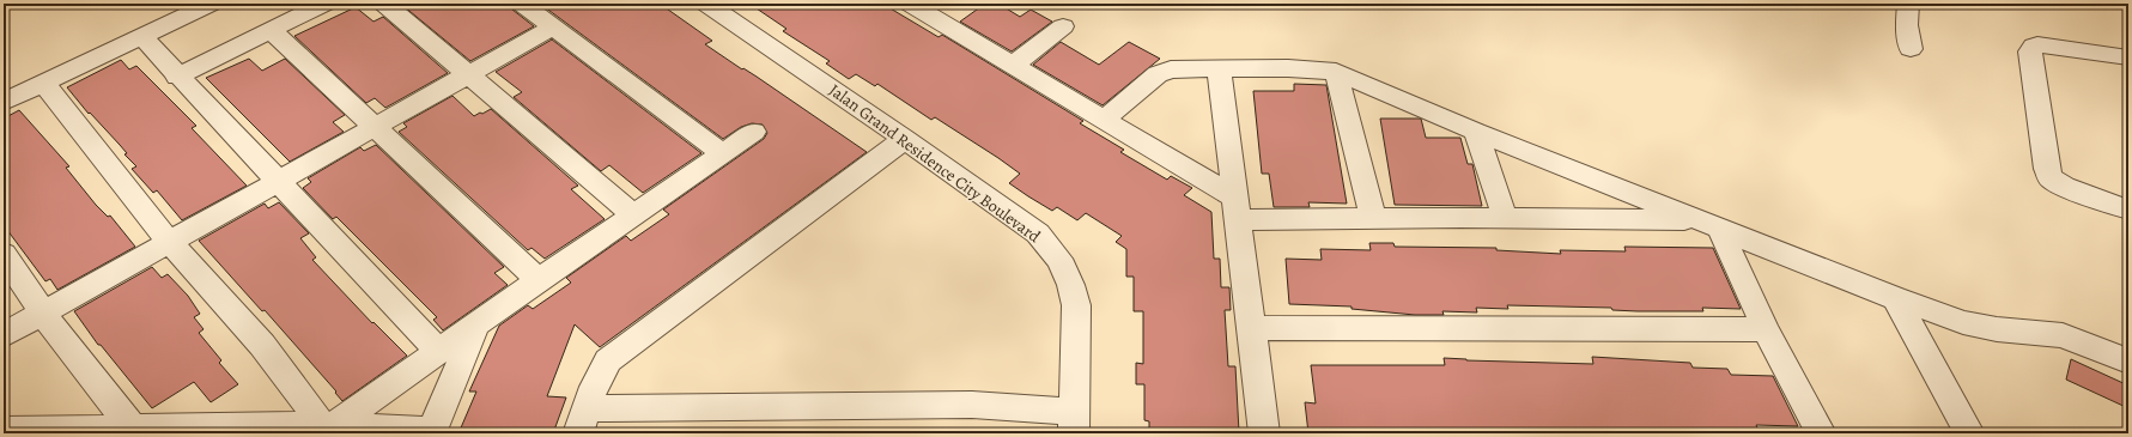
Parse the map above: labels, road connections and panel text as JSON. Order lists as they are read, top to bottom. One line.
{"streets":{"street":["Jalan Grand Residence City Boulevard"]}}
